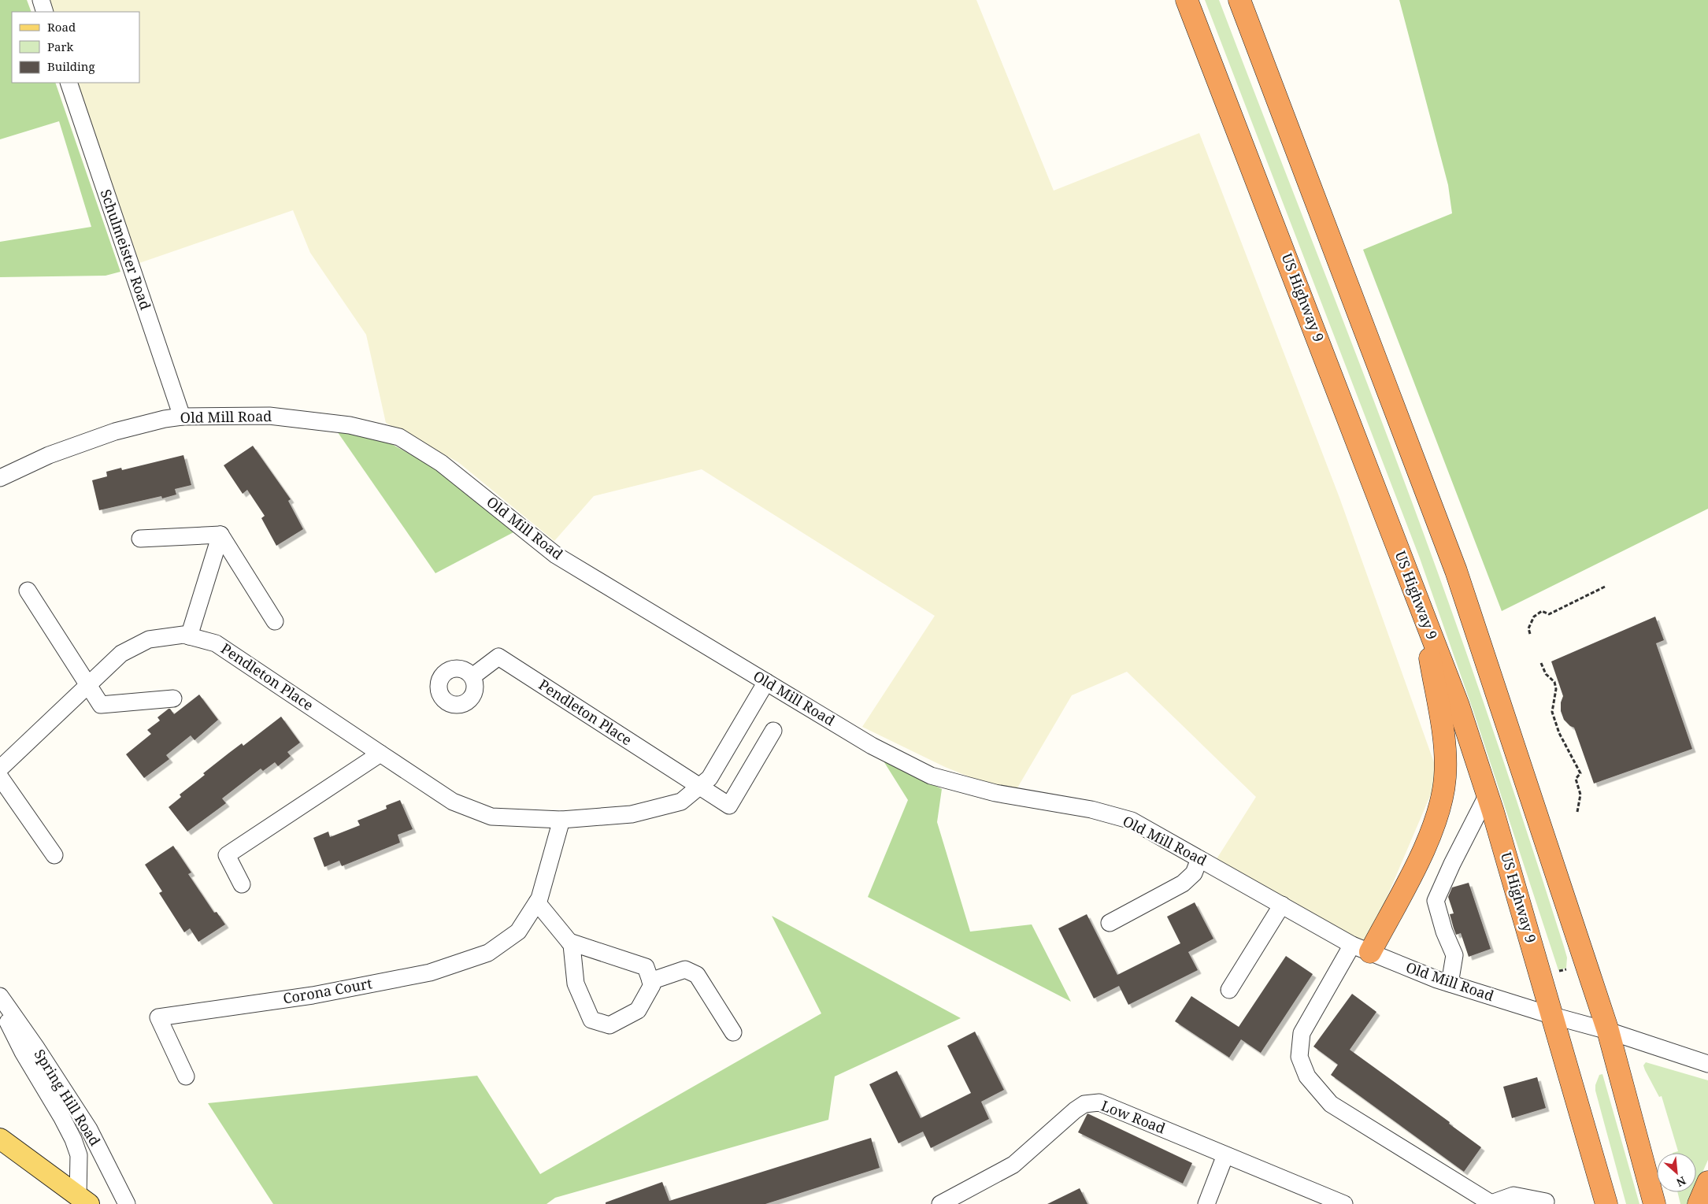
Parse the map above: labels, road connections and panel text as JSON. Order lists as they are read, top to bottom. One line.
{"streets":{"highway":["US Highway 9"],"street":["Schulmeister Road","Old Mill Road","Pendleton Place","Corona Court","Spring Hill Road","Low Road"]},"crossings":[["Schulmeister Road","Old Mill Road"],["US Highway 9","Old Mill Road"],["Old Mill Road","Pendleton Place"],["Pendleton Place","Corona Court"]],"legend":["Road","Park","Building"],"north":"bottom right"}
